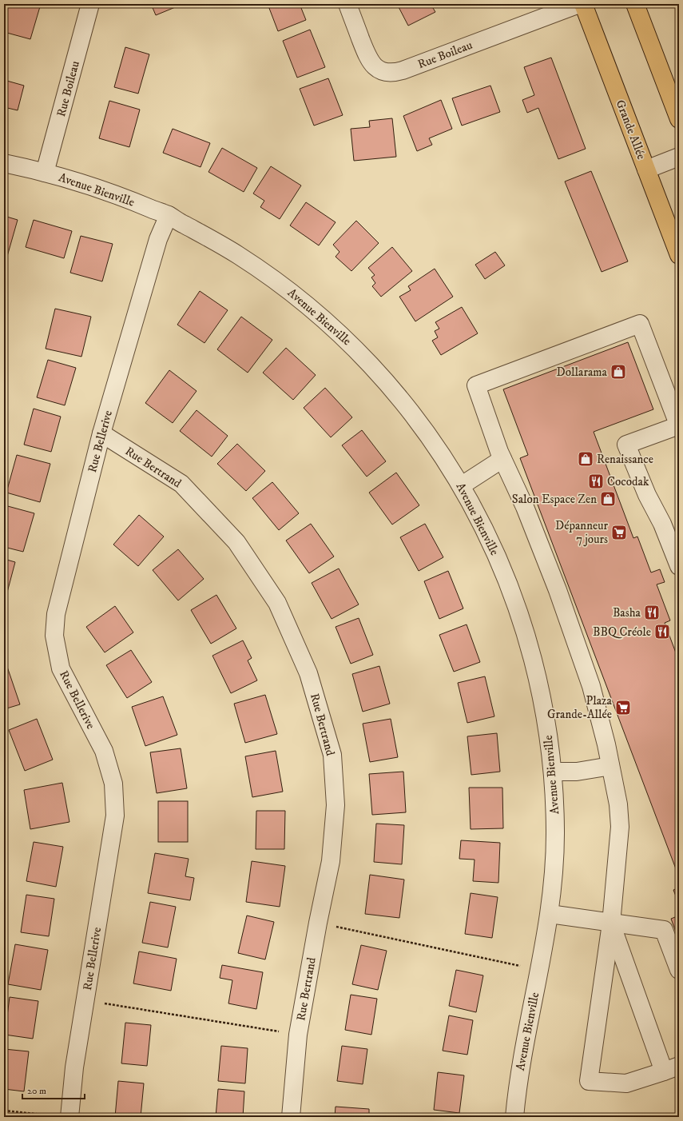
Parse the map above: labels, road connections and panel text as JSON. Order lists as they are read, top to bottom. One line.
{"streets":{"main road":["Grande Allée"],"street":["Rue Boileau","Avenue Bienville","Rue Bellerive","Rue Bertrand"]},"crossings":[["Rue Boileau","Avenue Bienville"],["Avenue Bienville","Rue Bellerive"],["Rue Bellerive","Rue Bertrand"]],"places":{"shop":["Dollarama","Renaissance","Salon Espace Zen"],"restaurant":["Cocodak","Basha","BBQ Créole"],"supermarket":["Dépanneur 7 jours","Plaza Grande-Allée"]},"scale_bar":"20 m"}
